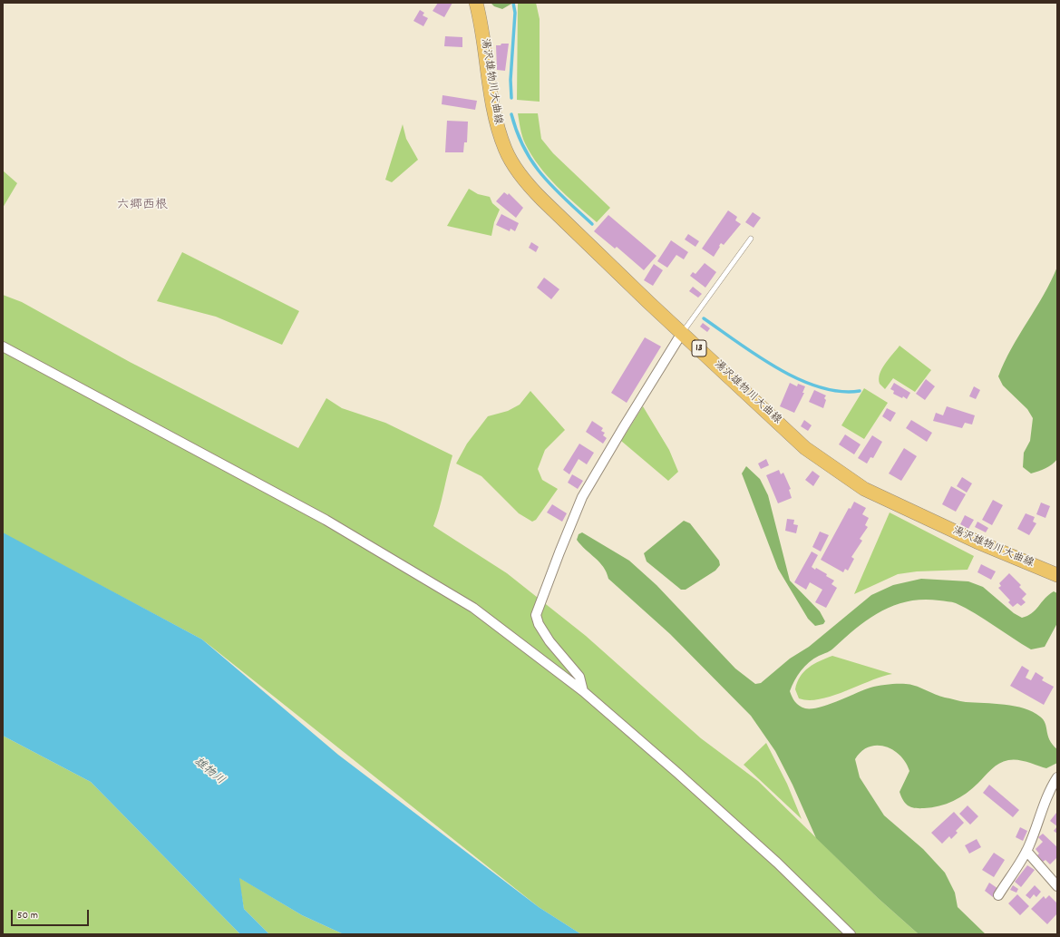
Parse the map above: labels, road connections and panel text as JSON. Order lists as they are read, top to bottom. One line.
{"streets":{"main road":["湯沢雄物川大曲線","13"]},"districts":["六郷西根"],"water":["雄物川"],"scale_bar":"50 m"}
